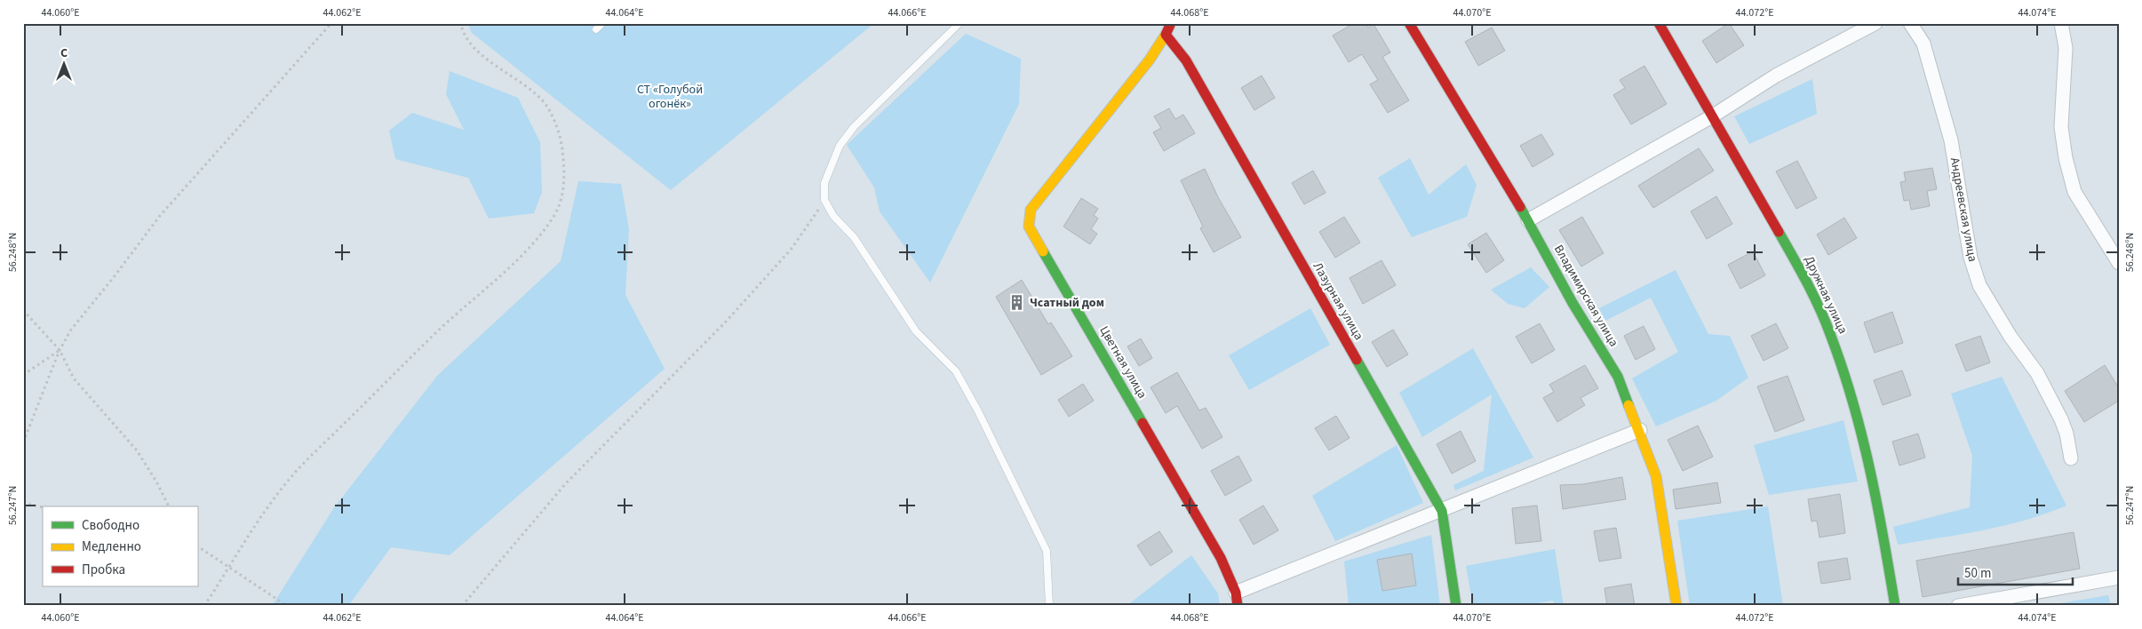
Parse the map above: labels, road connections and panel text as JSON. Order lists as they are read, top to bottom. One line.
{"streets":{"street":["Андреевская улица","Дружная улица","Владимирская улица","Лазурная улица","Цветная улица"]},"crossings":[["Лазурная улица","Цветная улица"]],"parks":["СТ «Голубой огонёк»"],"places":{"building":["Чсатный дом"]},"legend":["Свободно","Медленно","Пробка"],"scale_bar":"50 m","north":"top","coordinates":["44.060°E","44.062°E","44.064°E","44.066°E","44.068°E","44.070°E","44.072°E","44.074°E","56.248°N","56.247°N"]}
